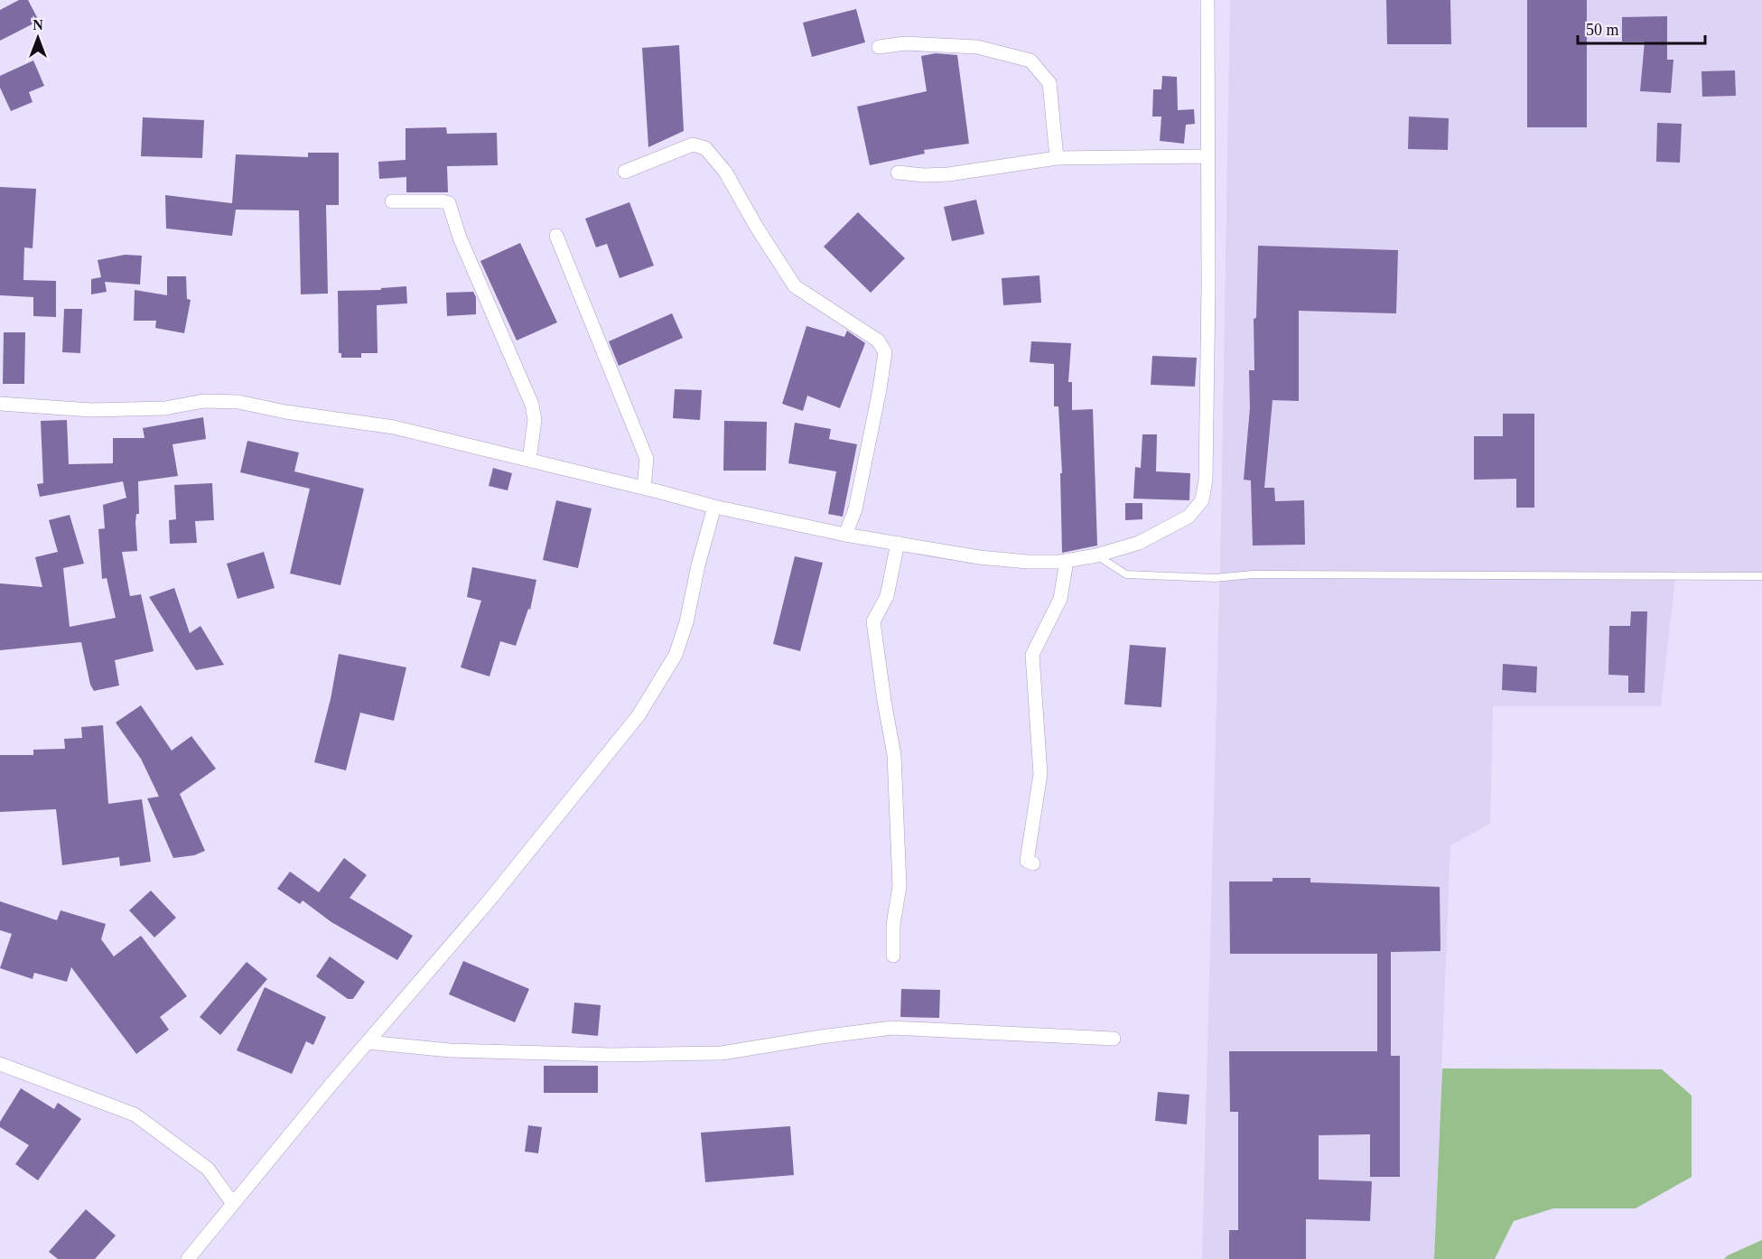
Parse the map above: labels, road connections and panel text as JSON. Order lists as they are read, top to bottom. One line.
{"scale_bar":"50 m","north":"top"}
